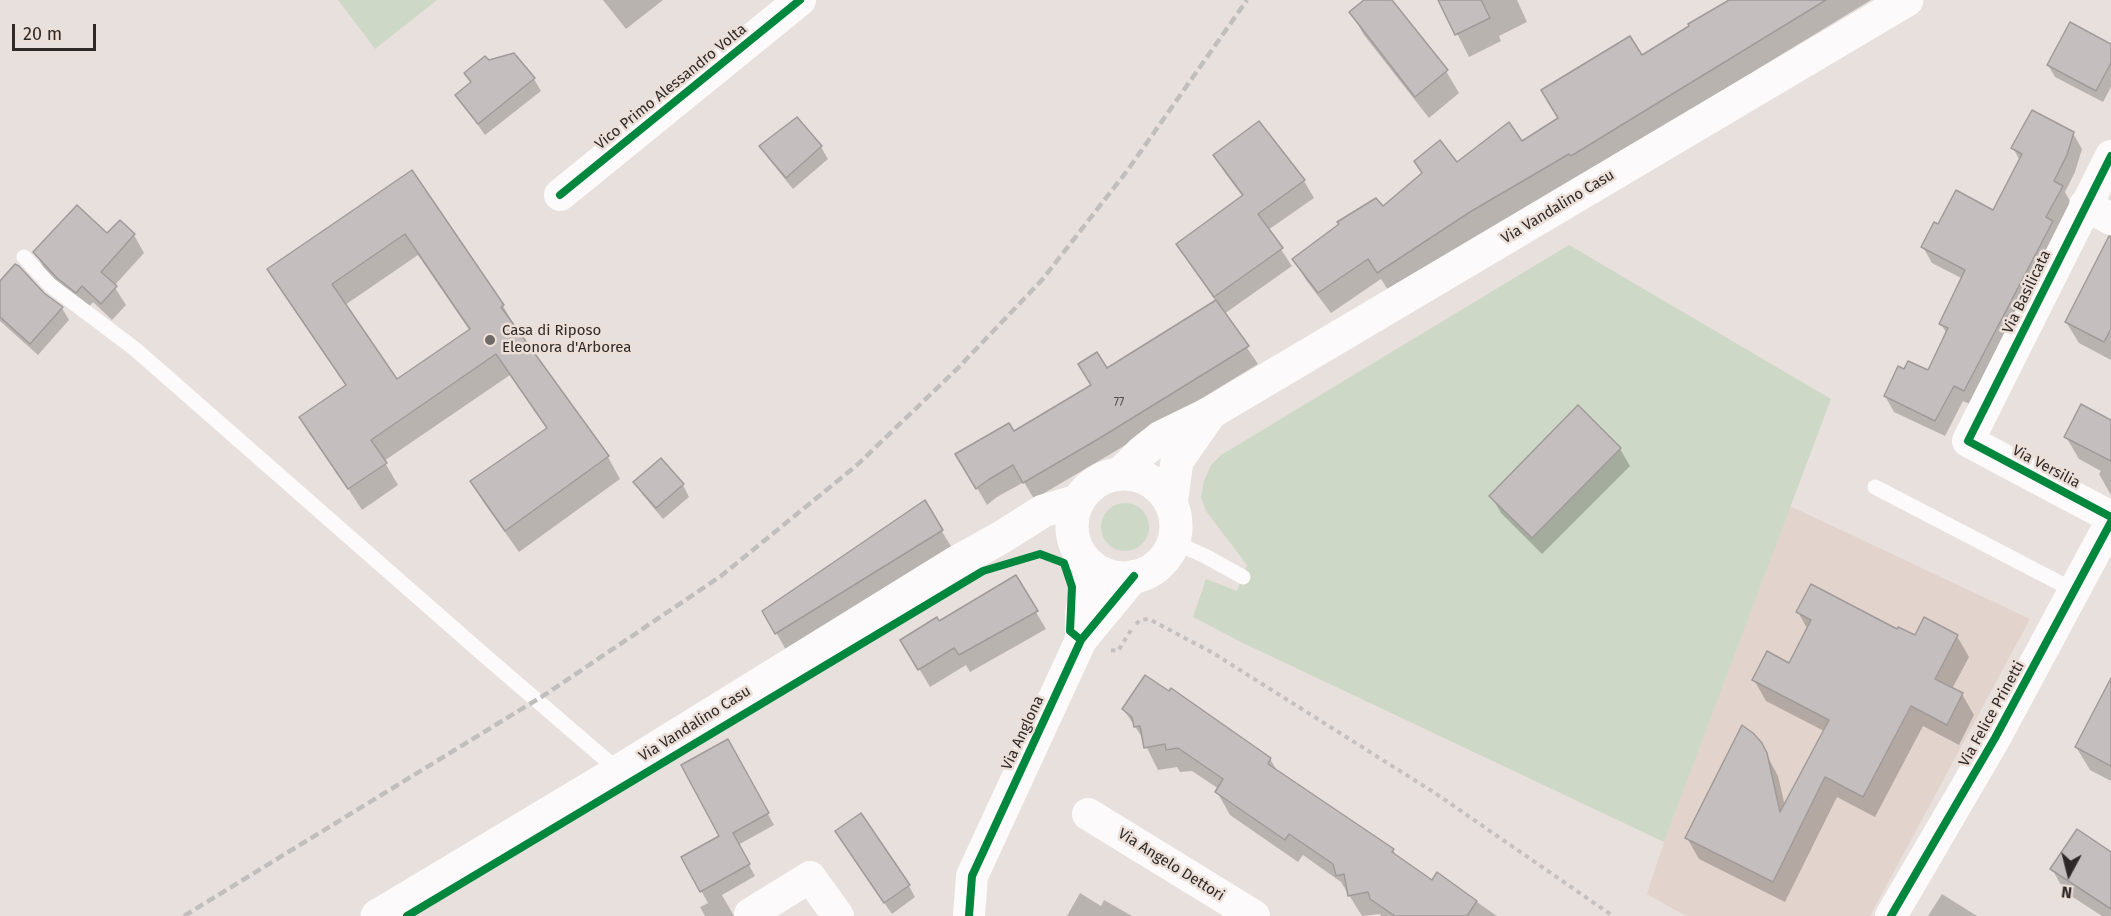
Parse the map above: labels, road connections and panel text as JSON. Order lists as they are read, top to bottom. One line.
{"streets":{"main road":["Via Vandalino Casu"],"street":["Vico Primo Alessandro Volta","Via Basilicata","Via Versilia","Via Felice Prinetti","Via Anglona","Via Angelo Dettori"]},"crossings":[["Via Vandalino Casu","Via Anglona"],["Via Basilicata","Via Versilia"]],"places":["Casa di Riposo Eleonora d'Arborea"],"house_numbers":["77"],"scale_bar":"20 m","north":"bottom"}
